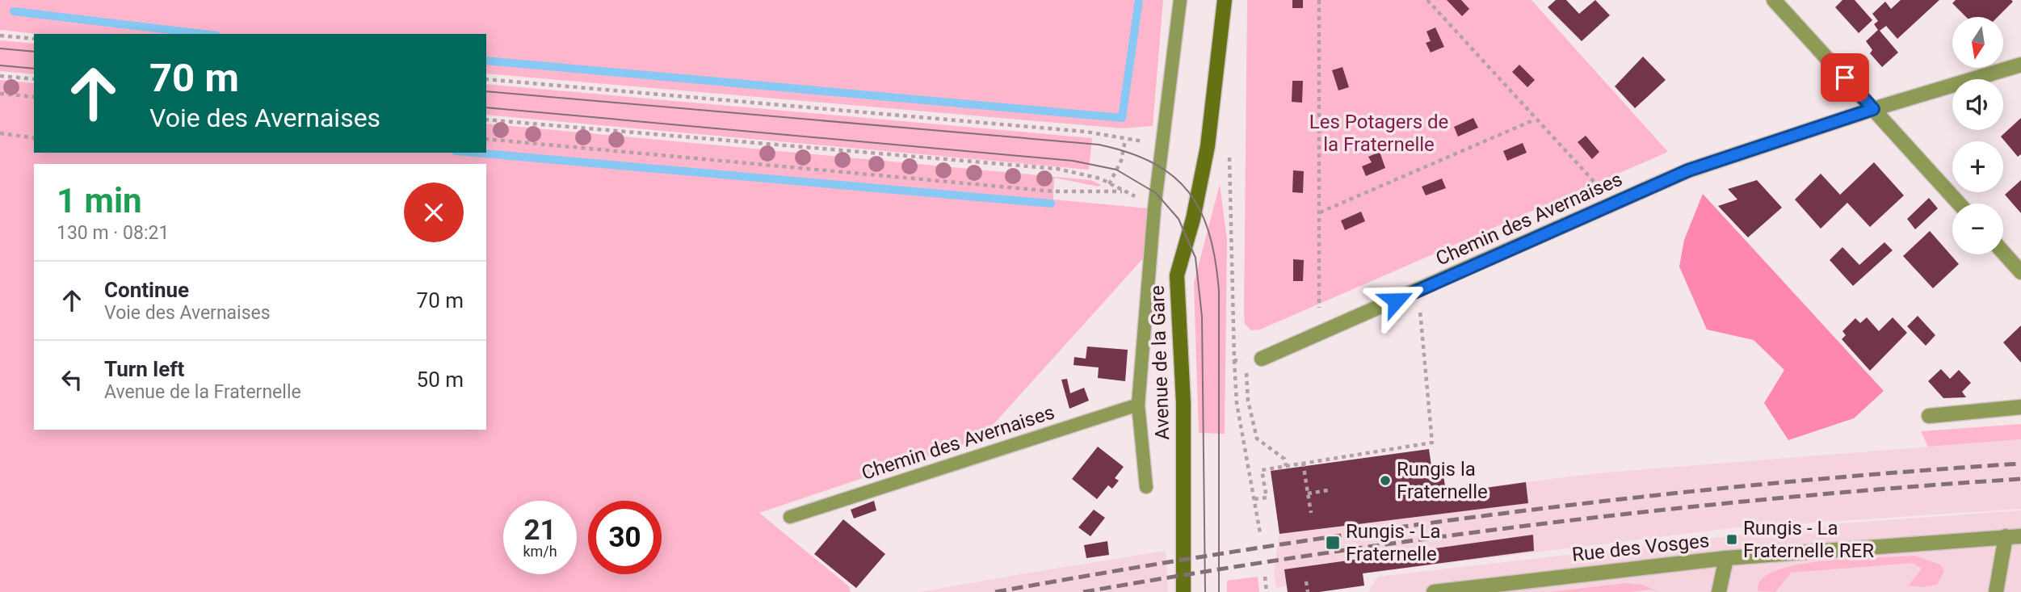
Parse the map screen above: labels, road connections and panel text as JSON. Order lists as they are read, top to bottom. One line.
{"streets":{"main road":["Avenue de la Gare"],"street":["Chemin des Avernaises","Rue des Vosges"]},"parks":["Les Potagers de la Fraternelle"],"places":{"other":["Rungis la Fraternelle"],"transit":["Rungis - La Fraternelle RER","Rungis - La Fraternelle"]},"north":"bottom","page":{"map_buttons":["+","−"],"turn":["70 m","Voie des Avernaises"],"heading":["1 min","130 m · 08:21"],"list":[{"name":"Continue","note":"Voie des Avernaises","value":"70 m"},{"name":"Turn left","note":"Avenue de la Fraternelle","value":"50 m"}],"speed":"21 km/h","limit":"30"}}
